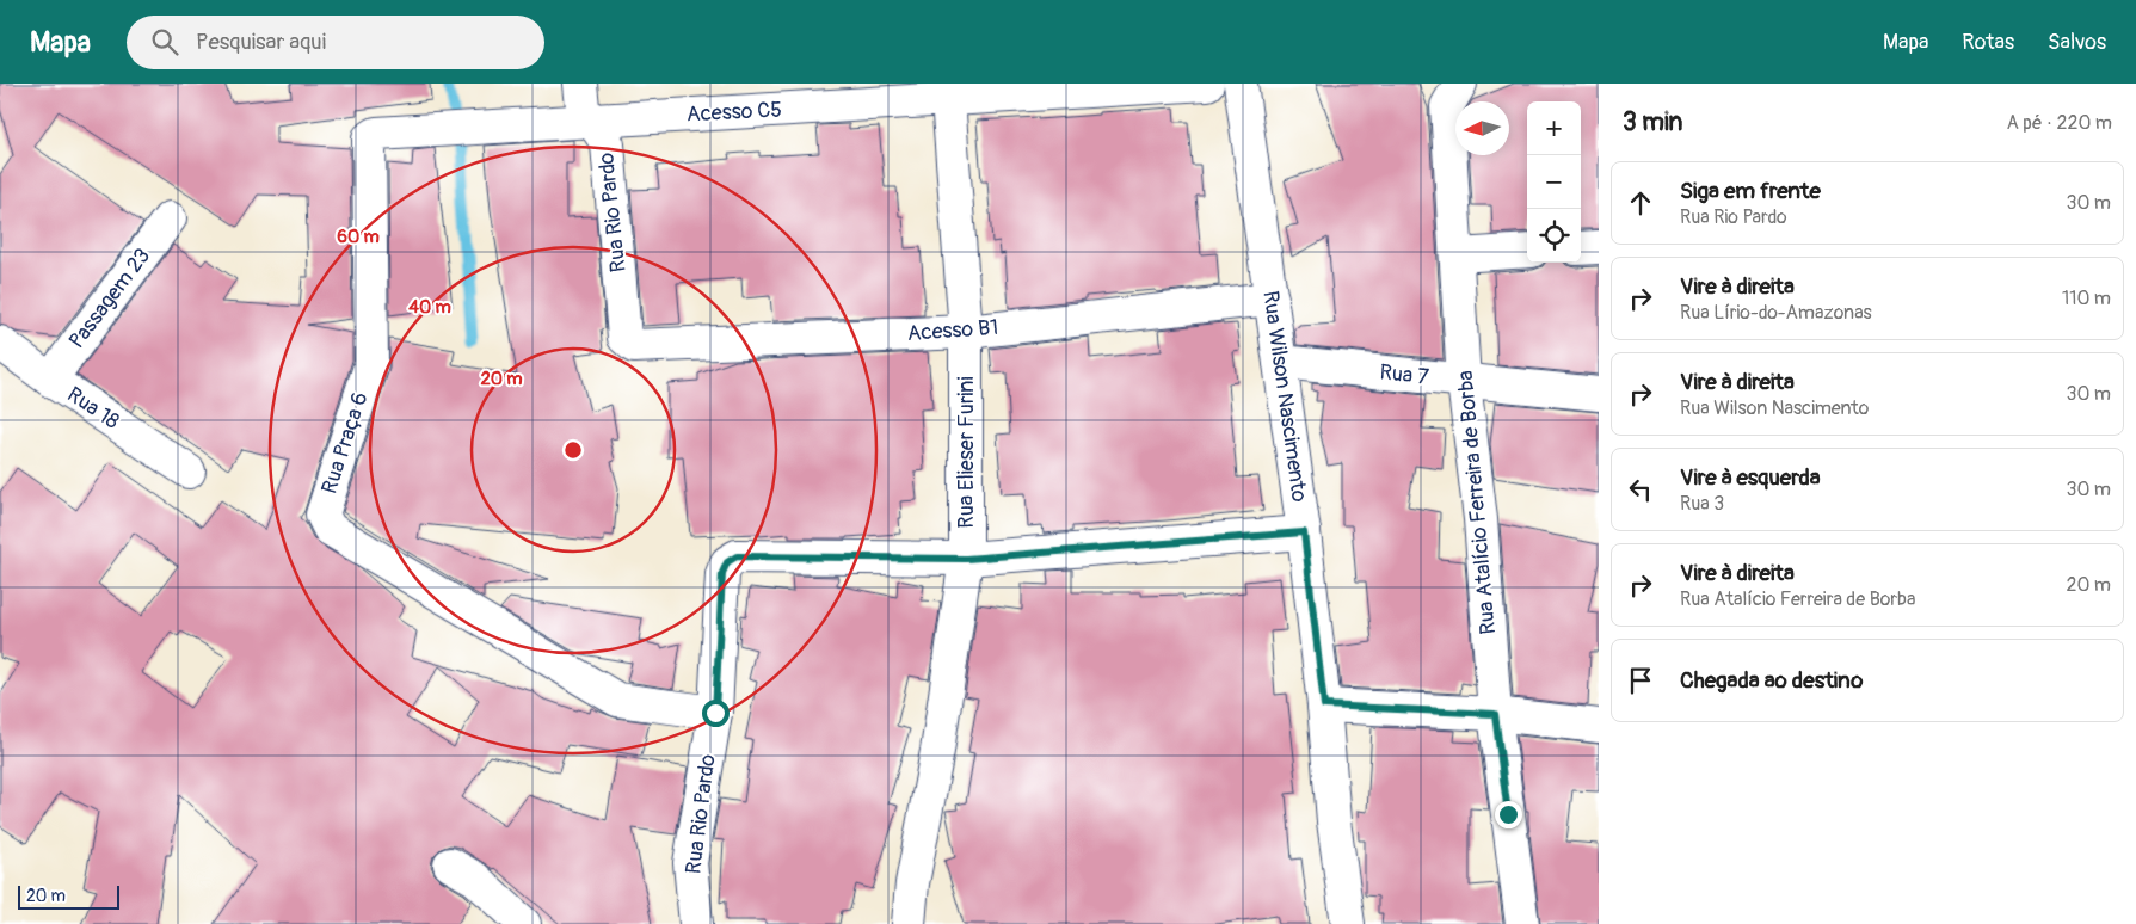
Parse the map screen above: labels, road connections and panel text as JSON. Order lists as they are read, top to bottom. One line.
{"streets":{"street":["Acesso C5","Rua Rio Pardo","Passagem 23","Acesso B1","Rua 7","Rua Wilson Nascimento","Rua 18","Rua Praça 6","Rua Elieser Furini","Rua Atalício Ferreira de Borba"]},"crossings":[["Acesso C5","Rua Rio Pardo"],["Acesso C5","Rua Praça 6"],["Acesso C5","Rua Elieser Furini"],["Rua Rio Pardo","Acesso B1"],["Rua Rio Pardo","Rua Praça 6"],["Rua Rio Pardo","Rua Elieser Furini"],["Passagem 23","Rua 18"],["Acesso B1","Rua Wilson Nascimento"],["Acesso B1","Rua Elieser Furini"],["Rua 7","Rua Wilson Nascimento"],["Rua 7","Rua Atalício Ferreira de Borba"]],"scale_bar":"20 m","north":"left","page":{"header":"Mapa","search":"Pesquisar aqui","nav":["Mapa","Rotas","Salvos"],"heading":["3 min","A pé · 220 m"],"map_buttons":["+","−"],"list":[["Siga em frente","Rua Rio Pardo","30 m"],["Vire à direita","Rua Lírio-do-Amazonas","110 m"],["Vire à direita","Rua Wilson Nascimento","30 m"],["Vire à esquerda","Rua 3","30 m"],["Vire à direita","Rua Atalício Ferreira de Borba","20 m"],"Chegada ao destino"],"scale":"20 m"},"rings":["60 m","40 m","20 m"]}
